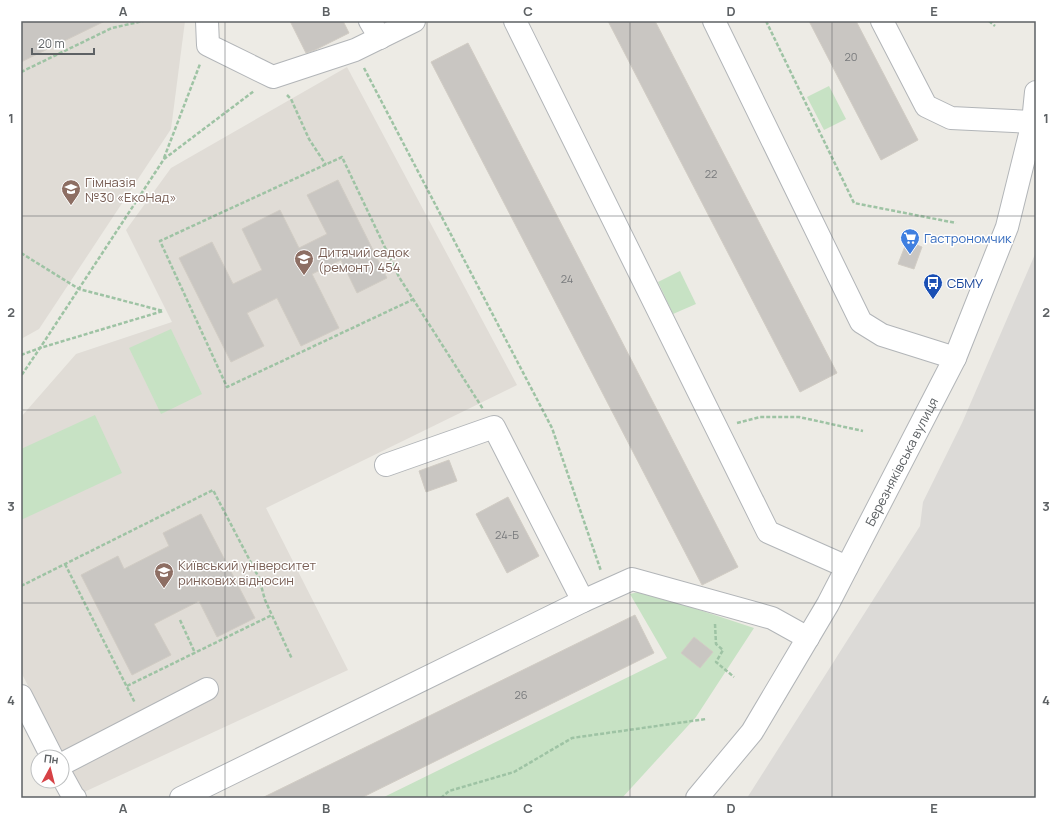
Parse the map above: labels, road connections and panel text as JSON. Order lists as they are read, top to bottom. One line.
{"streets":{"street":["Березняківська вулиця"]},"places":{"school or university":["Гімназія №30 «ЕкоНад»","Дитячий садок (ремонт) 454","Київський університет ринкових відносин"],"supermarket":["Гастрономчик"],"bus stop":["СБМУ"]},"house_numbers":["20","22","24","24-Б","26"],"scale_bar":"20 m","north":"top","grid":{"columns":["A","B","C","D","E"],"rows":["1","2","3","4"]}}
